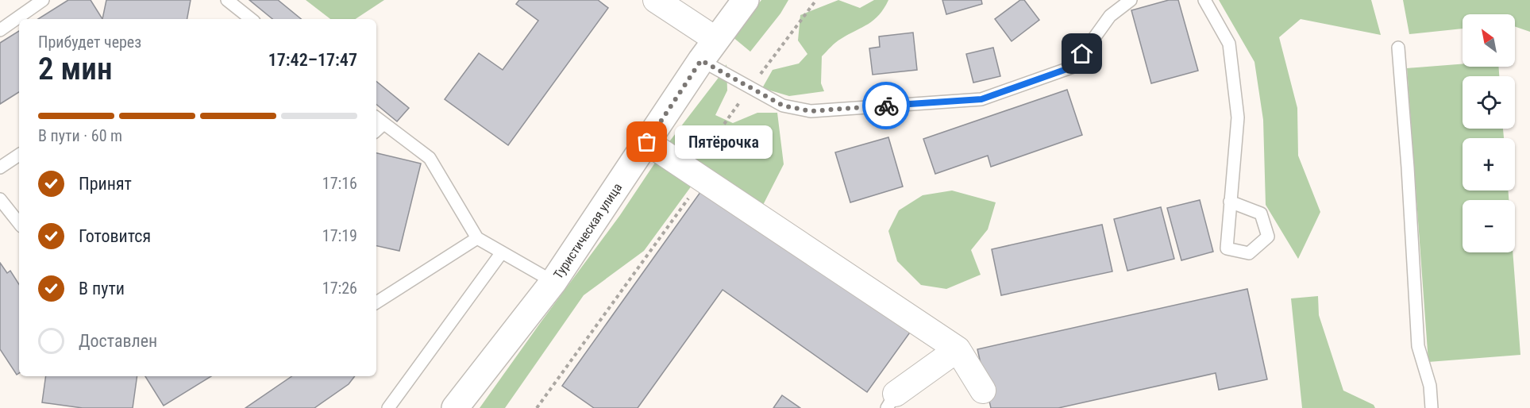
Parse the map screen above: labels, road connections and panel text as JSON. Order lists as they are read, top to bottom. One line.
{"streets":{"street":["Туристическая улица"]},"places":["Пятёрочка"],"north":"top left","page":{"map_buttons":["+","−"],"heading":["2 мин","Прибудет через","17:42–17:47"],"bar":"В пути · 60 m","bubble":"Пятёрочка","list":[["Принят","17:16"],["Готовится","17:19"],["В пути","17:26"],"Доставлен"]}}
